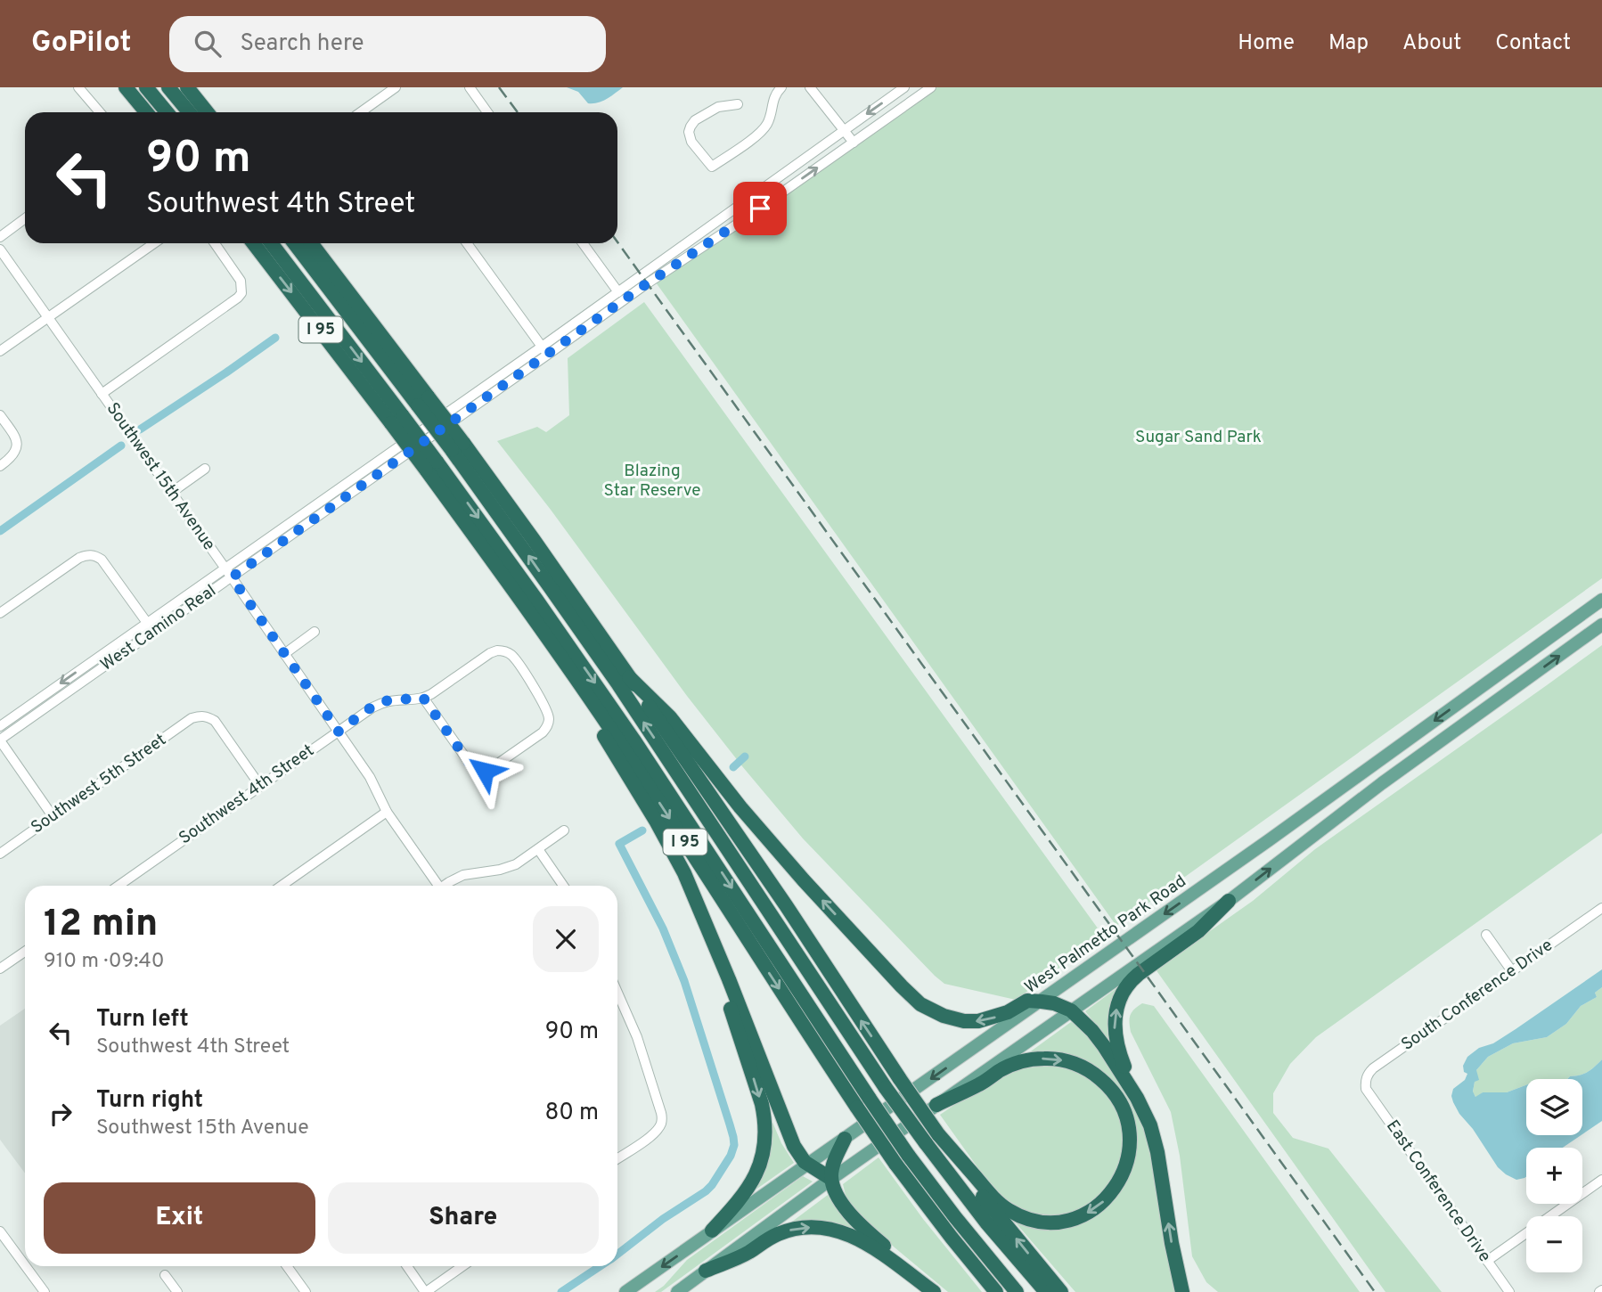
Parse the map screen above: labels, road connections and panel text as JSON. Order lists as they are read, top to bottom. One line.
{"streets":{"highway":["I 95"],"main road":["West Palmetto Park Road"],"street":["Southwest 15th Avenue","West Camino Real","Southwest 5th Street","Southwest 4th Street","South Conference Drive","East Conference Drive"]},"crossings":[["Southwest 15th Avenue","West Camino Real"],["Southwest 15th Avenue","Southwest 4th Street"],["Southwest 5th Street","Southwest 4th Street"],["South Conference Drive","East Conference Drive"]],"parks":["Sugar Sand Park","Blazing Star Reserve"],"page":{"header":"GoPilot","search":"Search here","nav":["Home","Map","About","Contact"],"turn":["90 m","Southwest 4th Street"],"heading":["12 min","910 m · 09:40"],"list":[{"name":"Turn left","note":"Southwest 4th Street","value":"90 m"},{"name":"Turn right","note":"Southwest 15th Avenue","value":"80 m"}],"map_buttons":["+","−"],"buttons":["Exit","Share"]}}
